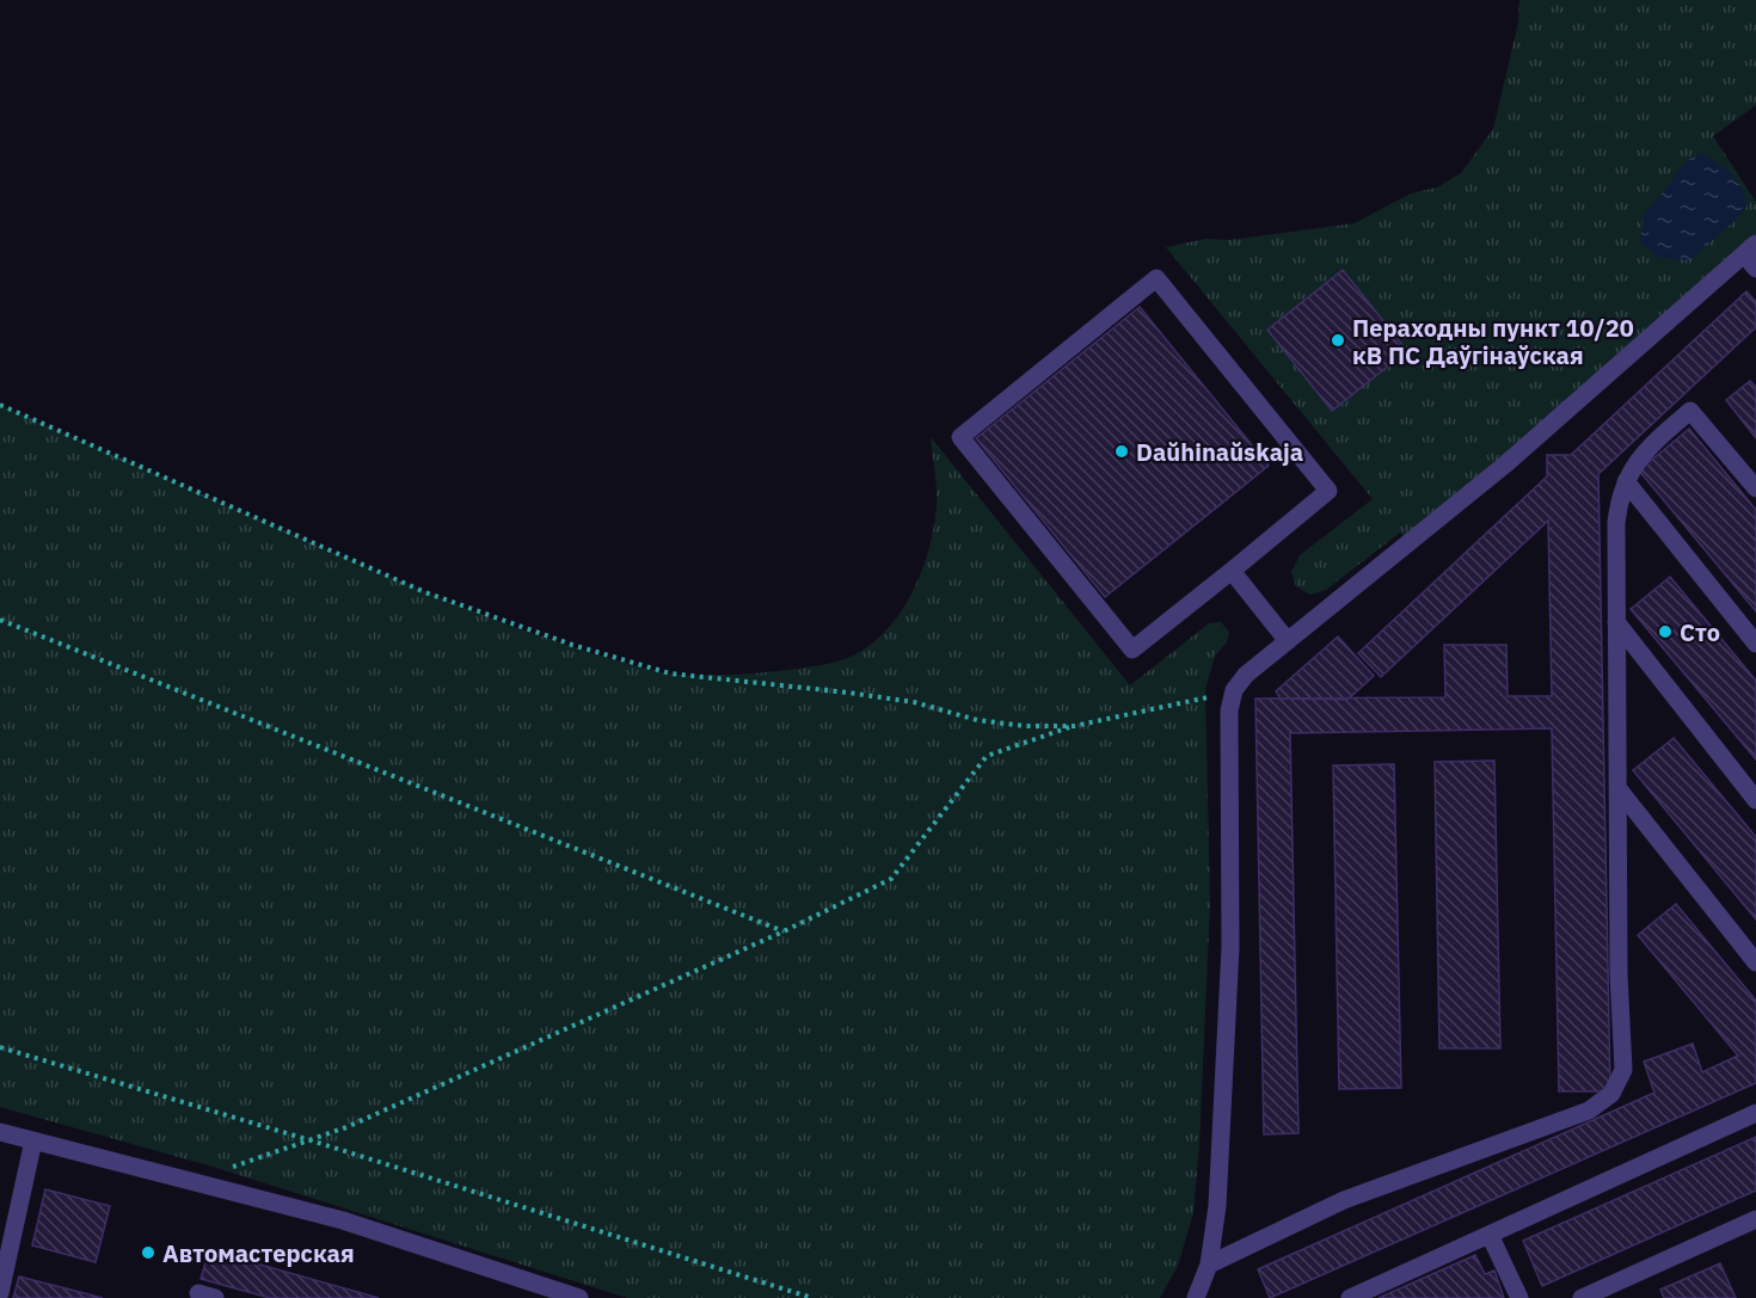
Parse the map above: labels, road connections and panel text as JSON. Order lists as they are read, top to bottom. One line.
{"places":["Пераходны пункт 10/20 кВ ПС Даўгінаўская","Daŭhinaŭskaja","Сто","Автомастерская"]}
